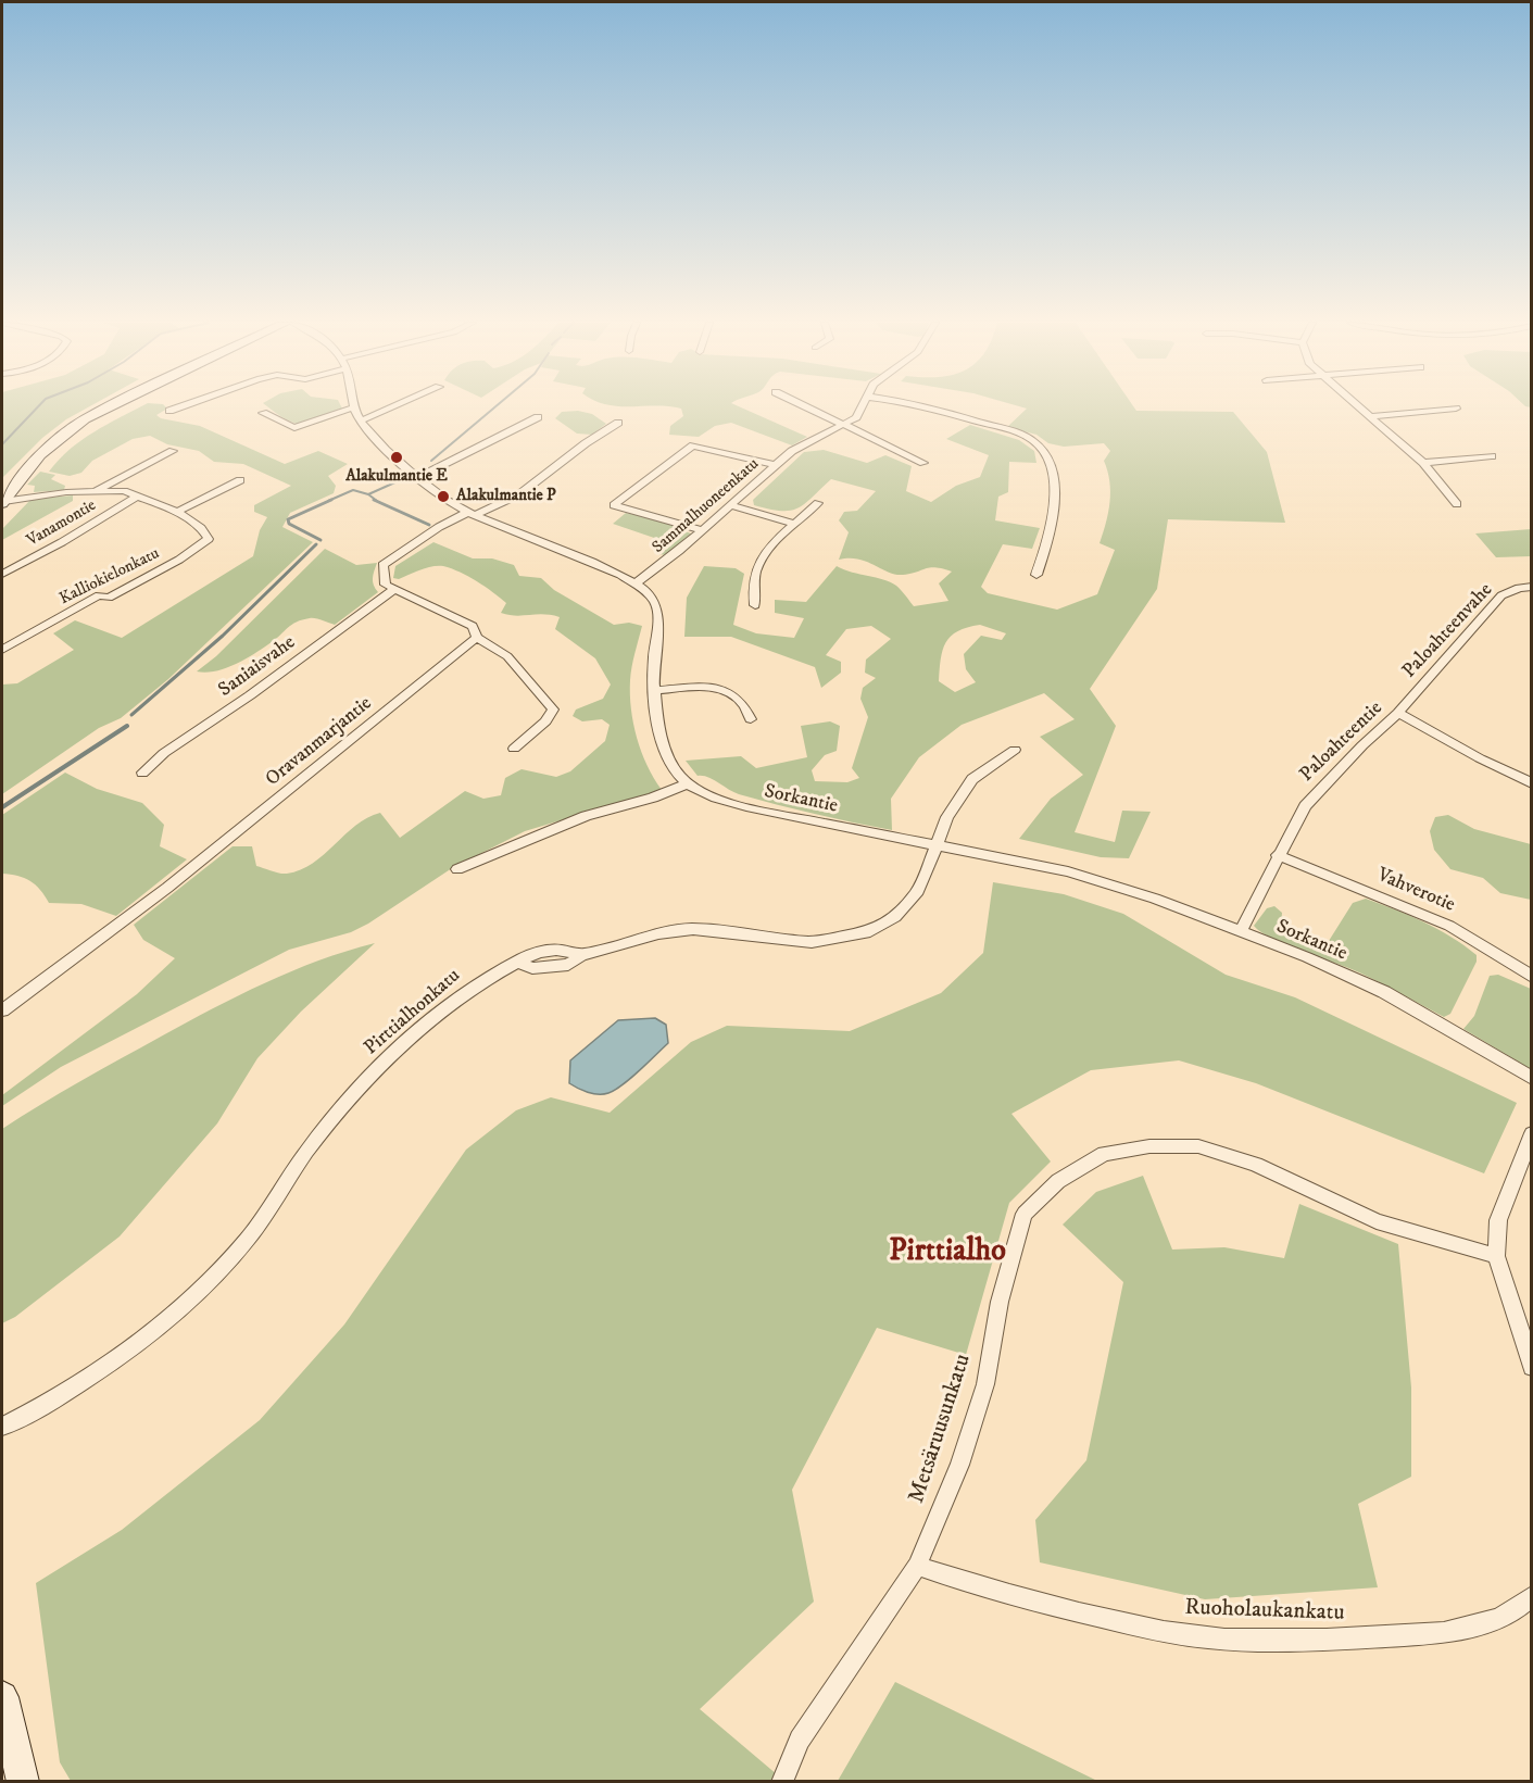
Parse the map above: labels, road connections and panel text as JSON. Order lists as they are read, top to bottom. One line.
{"streets":{"street":["Sammalhuoneenkatu","Vanamontie","Kalliokielonkatu","Paloahteenvahe","Saniaisvahe","Oravanmarjantie","Paloahteentie","Sorkantie","Vahverotie","Pirttialhonkatu","Metsäruusunkatu","Ruoholaukankatu"]},"crossings":[["Vanamontie","Kalliokielonkatu"],["Paloahteenvahe","Paloahteentie"],["Paloahteentie","Sorkantie"],["Paloahteentie","Vahverotie"],["Sorkantie","Pirttialhonkatu"],["Metsäruusunkatu","Ruoholaukankatu"]],"districts":["Pirttialho"],"places":["Alakulmantie E","Alakulmantie P"]}
